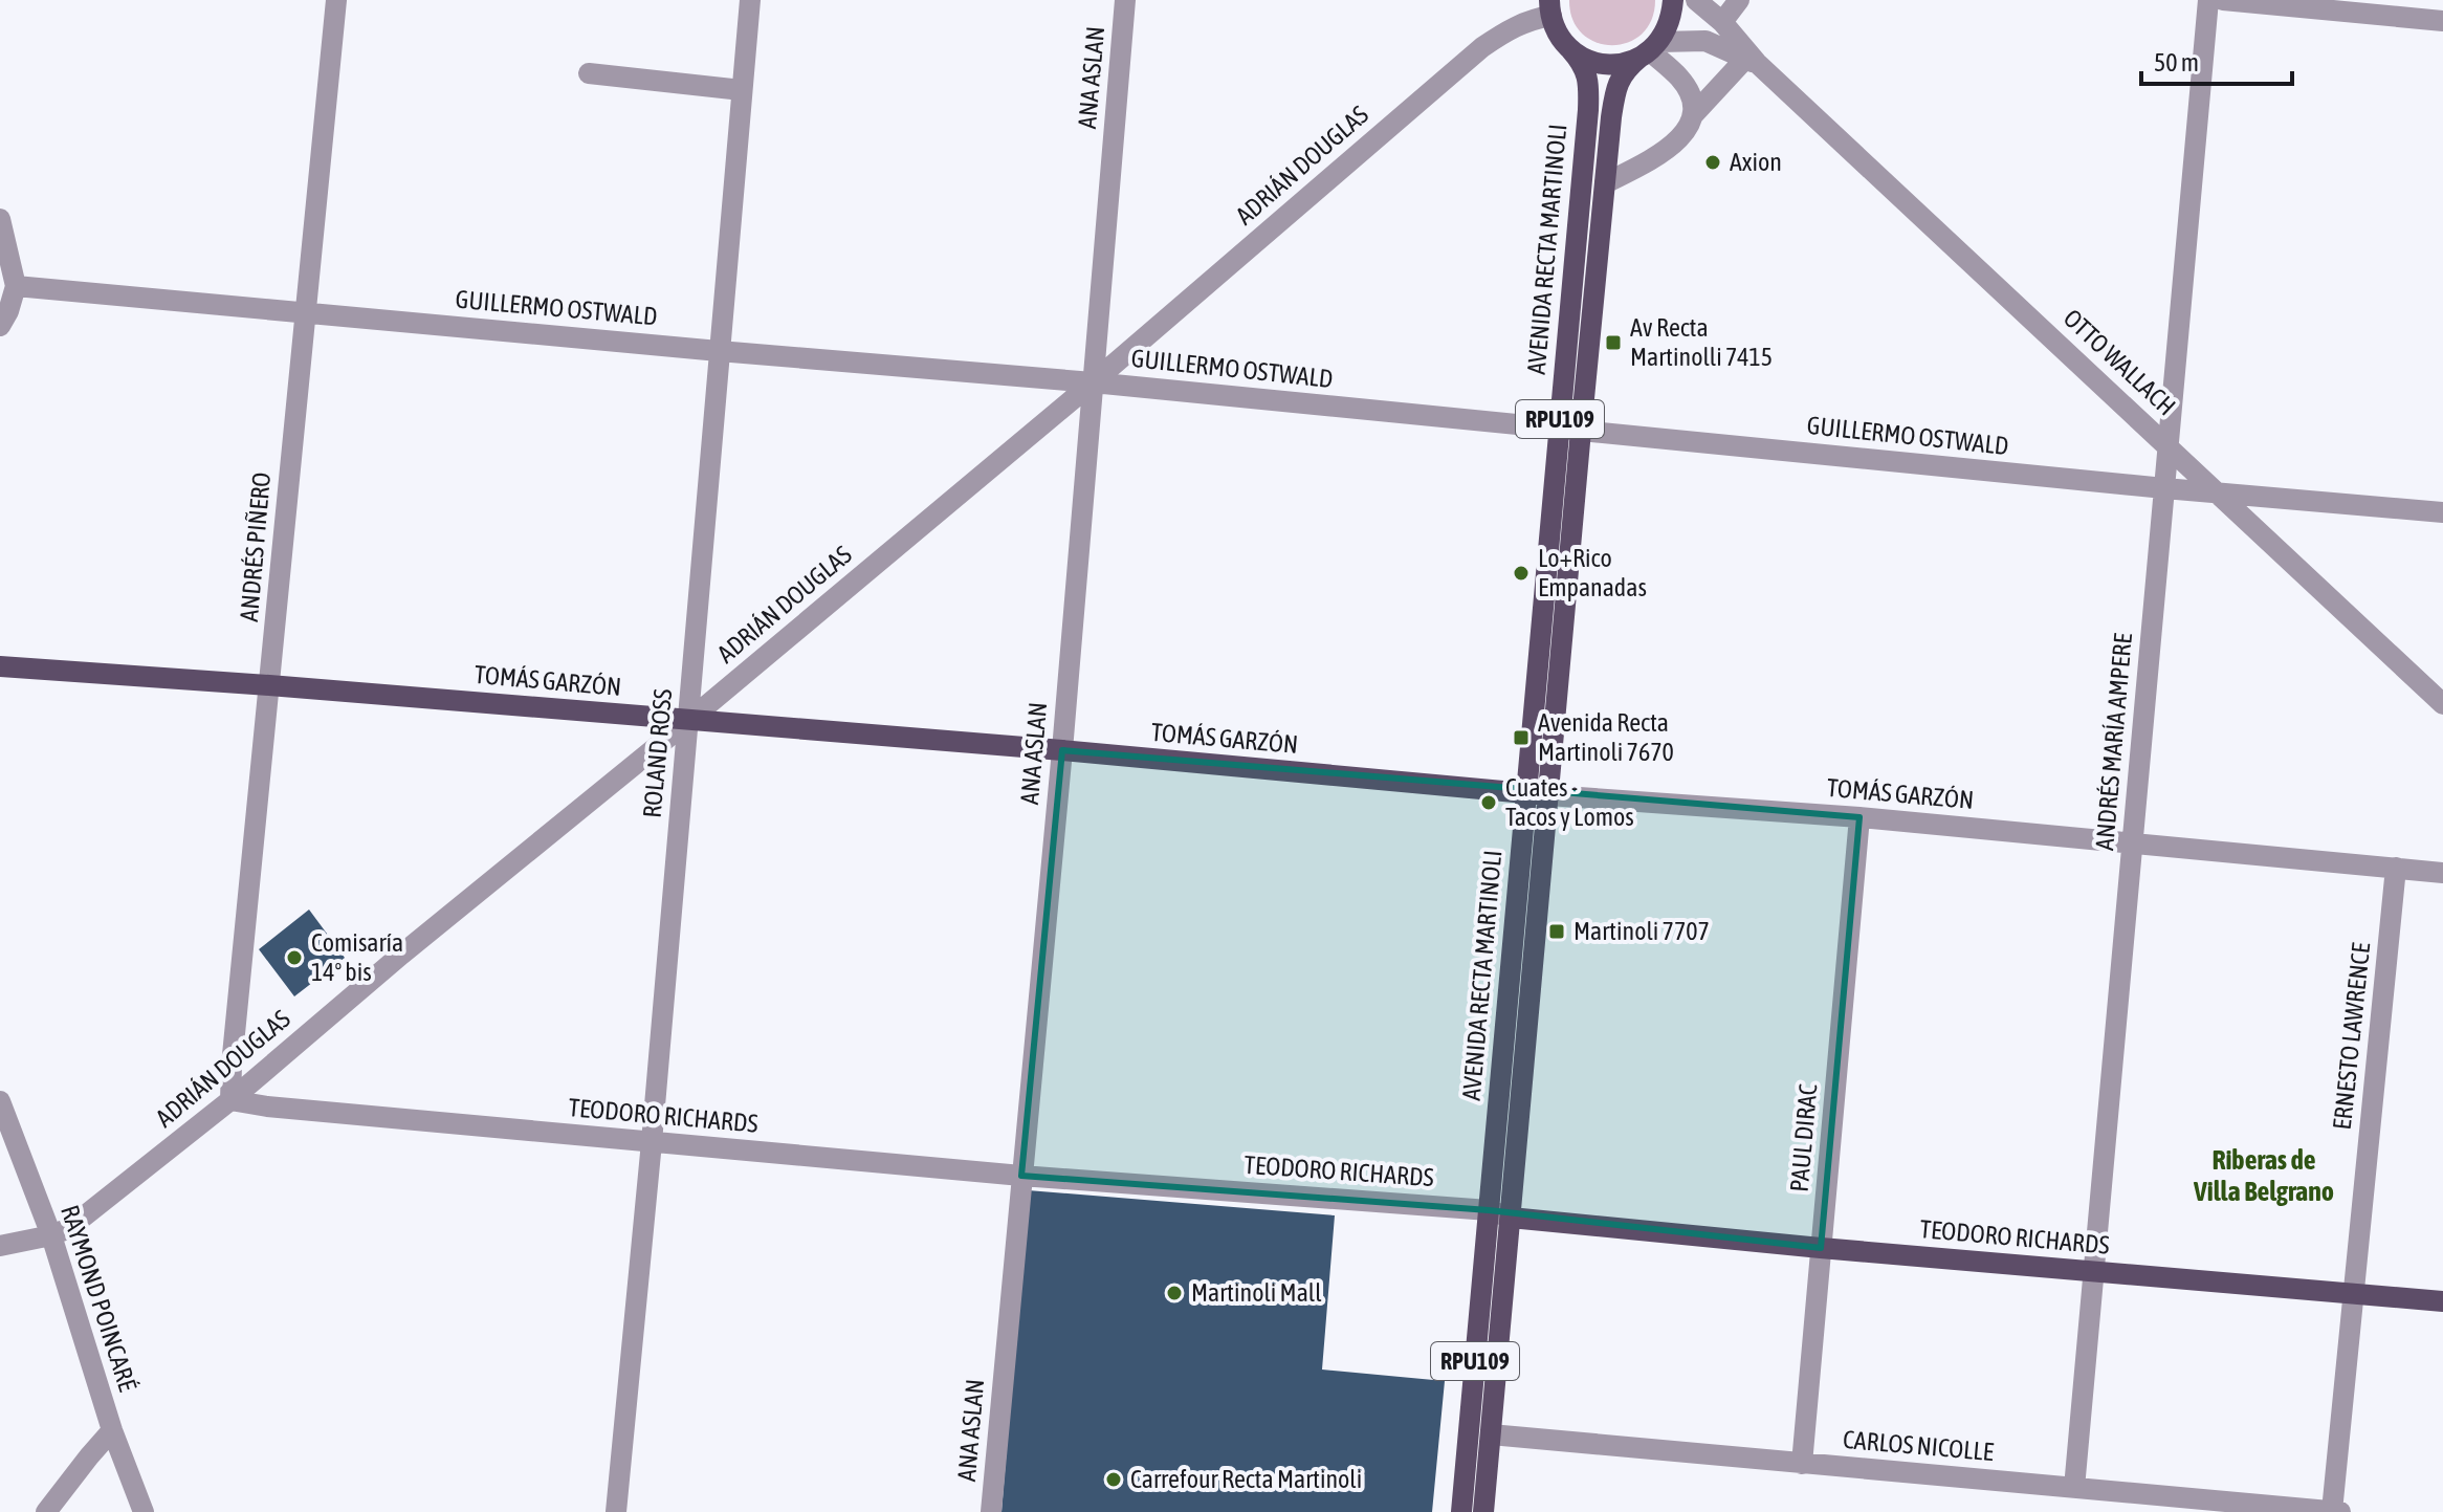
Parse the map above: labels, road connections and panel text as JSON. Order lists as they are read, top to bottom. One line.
{"streets":{"main road":["AVENIDA RECTA MARTINOLI","RPU109","TOMÁS GARZÓN","TEODORO RICHARDS"],"street":["ANA ASLAN","ADRIÁN DOUGLAS","GUILLERMO OSTWALD","OTTO WALLACH","ANDRÉS PIÑERO","ANDRÉS MARÍA AMPERE","ROLAND ROSS","ERNESTO LAWRENCE","PAUL DIRAC","RAYMOND POINCARÉ","CARLOS NICOLLE"]},"crossings":[["ANA ASLAN","ADRIÁN DOUGLAS"],["ANA ASLAN","GUILLERMO OSTWALD"],["ANA ASLAN","TOMÁS GARZÓN"],["ANA ASLAN","TEODORO RICHARDS"],["ADRIÁN DOUGLAS","GUILLERMO OSTWALD"],["ADRIÁN DOUGLAS","RPU109"],["ADRIÁN DOUGLAS","ANDRÉS PIÑERO"],["ADRIÁN DOUGLAS","TOMÁS GARZÓN"],["ADRIÁN DOUGLAS","ROLAND ROSS"],["ADRIÁN DOUGLAS","TEODORO RICHARDS"],["ADRIÁN DOUGLAS","RAYMOND POINCARÉ"],["AVENIDA RECTA MARTINOLI","GUILLERMO OSTWALD"],["AVENIDA RECTA MARTINOLI","OTTO WALLACH"],["AVENIDA RECTA MARTINOLI","RPU109"],["AVENIDA RECTA MARTINOLI","TOMÁS GARZÓN"],["AVENIDA RECTA MARTINOLI","TEODORO RICHARDS"],["AVENIDA RECTA MARTINOLI","CARLOS NICOLLE"],["GUILLERMO OSTWALD","OTTO WALLACH"],["GUILLERMO OSTWALD","ANDRÉS PIÑERO"],["GUILLERMO OSTWALD","ANDRÉS MARÍA AMPERE"],["GUILLERMO OSTWALD","ROLAND ROSS"],["OTTO WALLACH","RPU109"],["OTTO WALLACH","ANDRÉS MARÍA AMPERE"],["ANDRÉS PIÑERO","TOMÁS GARZÓN"],["ANDRÉS PIÑERO","TEODORO RICHARDS"],["TOMÁS GARZÓN","ANDRÉS MARÍA AMPERE"],["TOMÁS GARZÓN","ROLAND ROSS"],["TOMÁS GARZÓN","ERNESTO LAWRENCE"],["TOMÁS GARZÓN","PAUL DIRAC"],["ANDRÉS MARÍA AMPERE","TEODORO RICHARDS"],["ANDRÉS MARÍA AMPERE","CARLOS NICOLLE"],["ROLAND ROSS","TEODORO RICHARDS"],["ERNESTO LAWRENCE","TEODORO RICHARDS"],["ERNESTO LAWRENCE","CARLOS NICOLLE"],["TEODORO RICHARDS","PAUL DIRAC"],["PAUL DIRAC","CARLOS NICOLLE"]],"districts":["Riberas de Villa Belgrano"],"places":{"other":["Axion","Lo+Rico Empanadas","Cuates - Tacos y Lomos","Comisaría 14º bis","Martinoli Mall","Carrefour Recta Martinoli"],"transit":["Av Recta Martinolli 7415","Avenida Recta Martinoli 7670","Martinoli 7707"]},"scale_bar":"50 m"}
